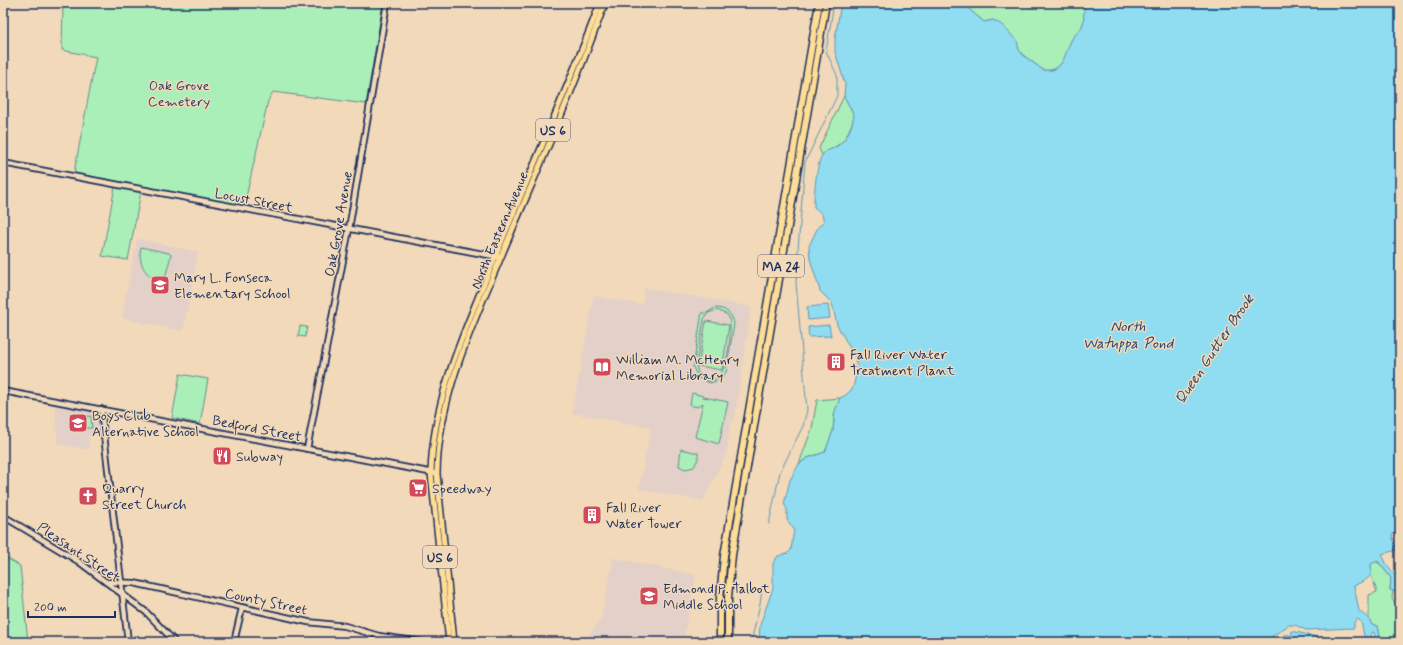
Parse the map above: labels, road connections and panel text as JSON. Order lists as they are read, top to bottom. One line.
{"streets":{"highway":["MA 24"],"main road":["US 6","North Eastern Avenue"],"street":["Locust Street","Oak Grove Avenue","Bedford Street","Pleasant Street","County Street"]},"crossings":[["US 6","North Eastern Avenue"],["US 6","Bedford Street"],["Locust Street","Oak Grove Avenue"],["Locust Street","North Eastern Avenue"],["Oak Grove Avenue","Bedford Street"],["North Eastern Avenue","Bedford Street"],["Pleasant Street","County Street"]],"water":["North Watuppa Pond","Queen Gutter Brook"],"parks":["Oak Grove Cemetery"],"places":{"school or university":["Mary L. Fonseca Elementary School","Boys Club Alternative School","Edmond P. Talbot Middle School"],"building":["Fall River Water Treatment Plant","Fall River Water Tower"],"library":["William M. McHenry Memorial Library"],"restaurant":["Subway"],"supermarket":["Speedway"],"church":["Quarry Street Church"]},"scale_bar":"200 m"}
